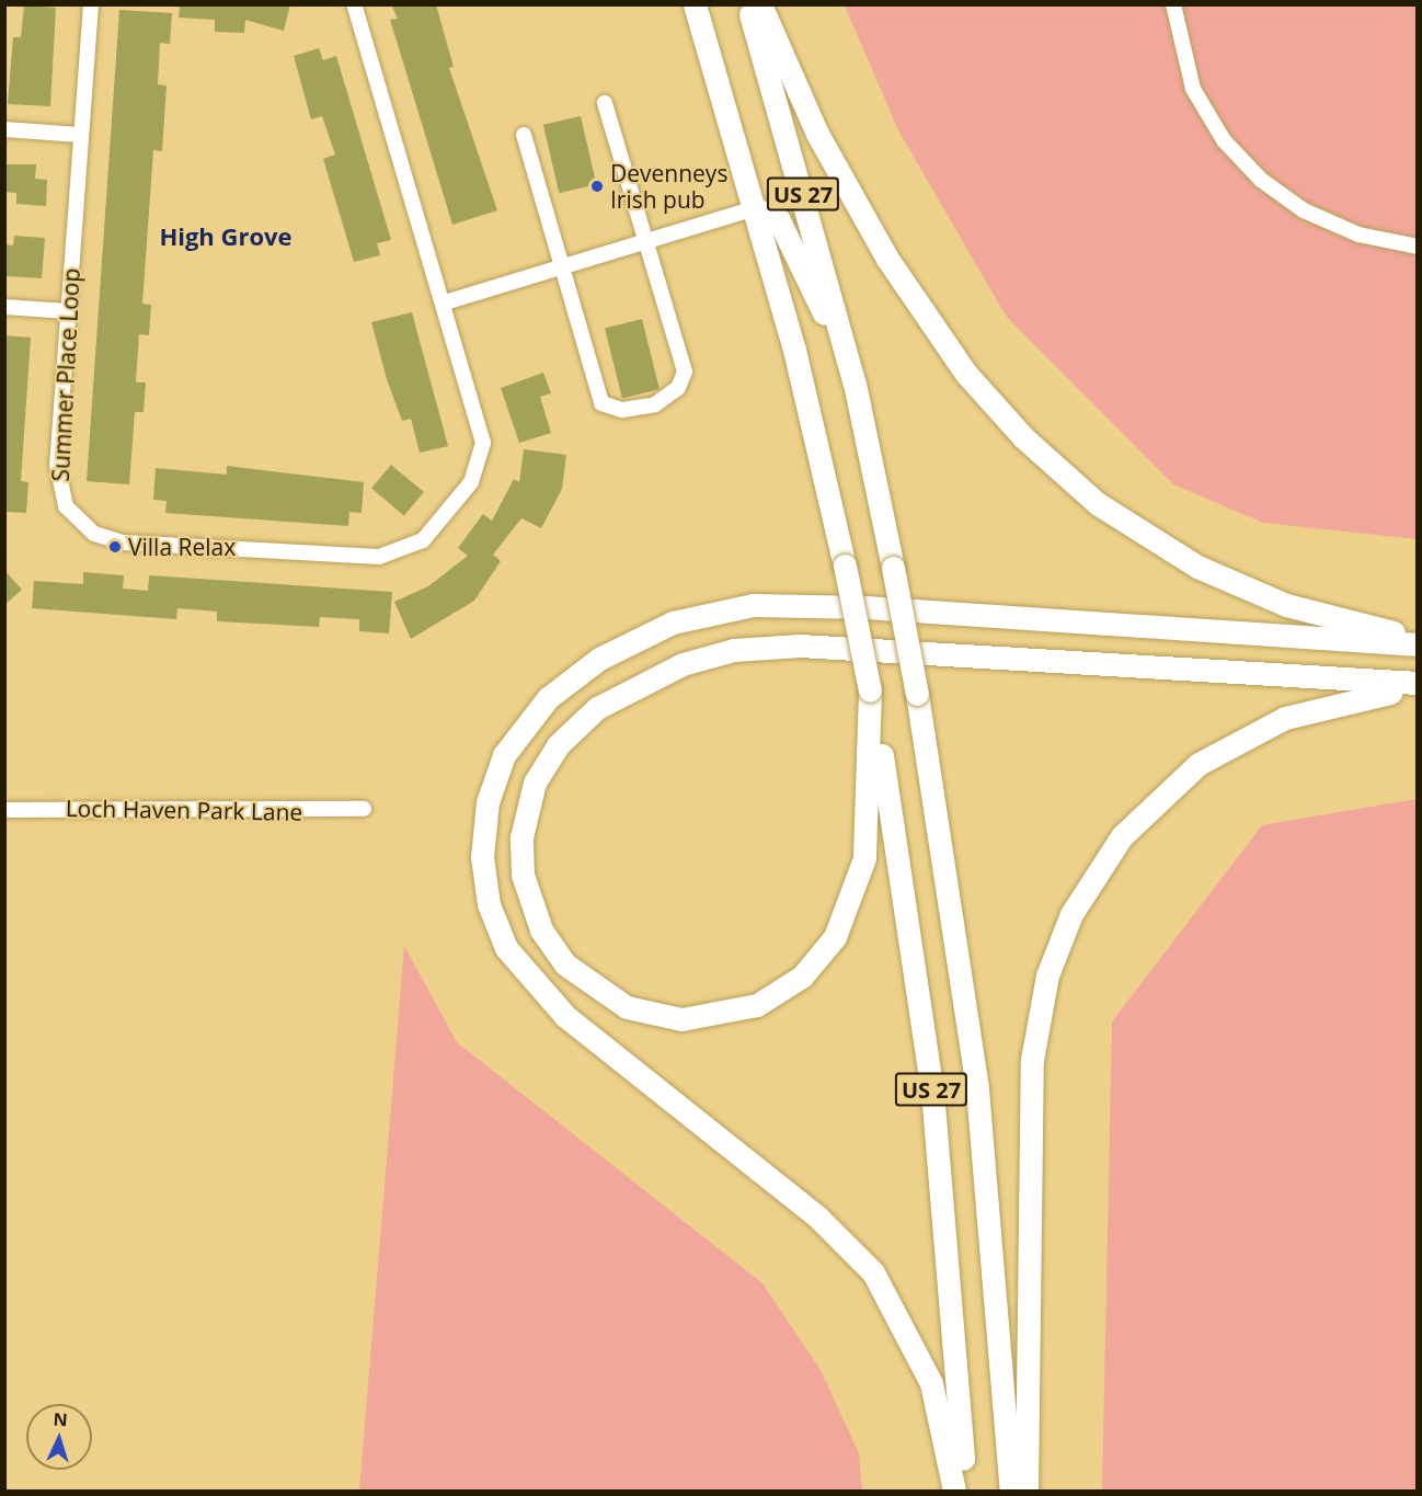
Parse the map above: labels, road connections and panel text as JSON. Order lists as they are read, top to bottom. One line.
{"streets":{"highway":["US 27"],"street":["Summer Place Loop","Loch Haven Park Lane"]},"districts":["High Grove"],"places":["Devenneys Irish pub","Villa Relax"],"north":"top"}
